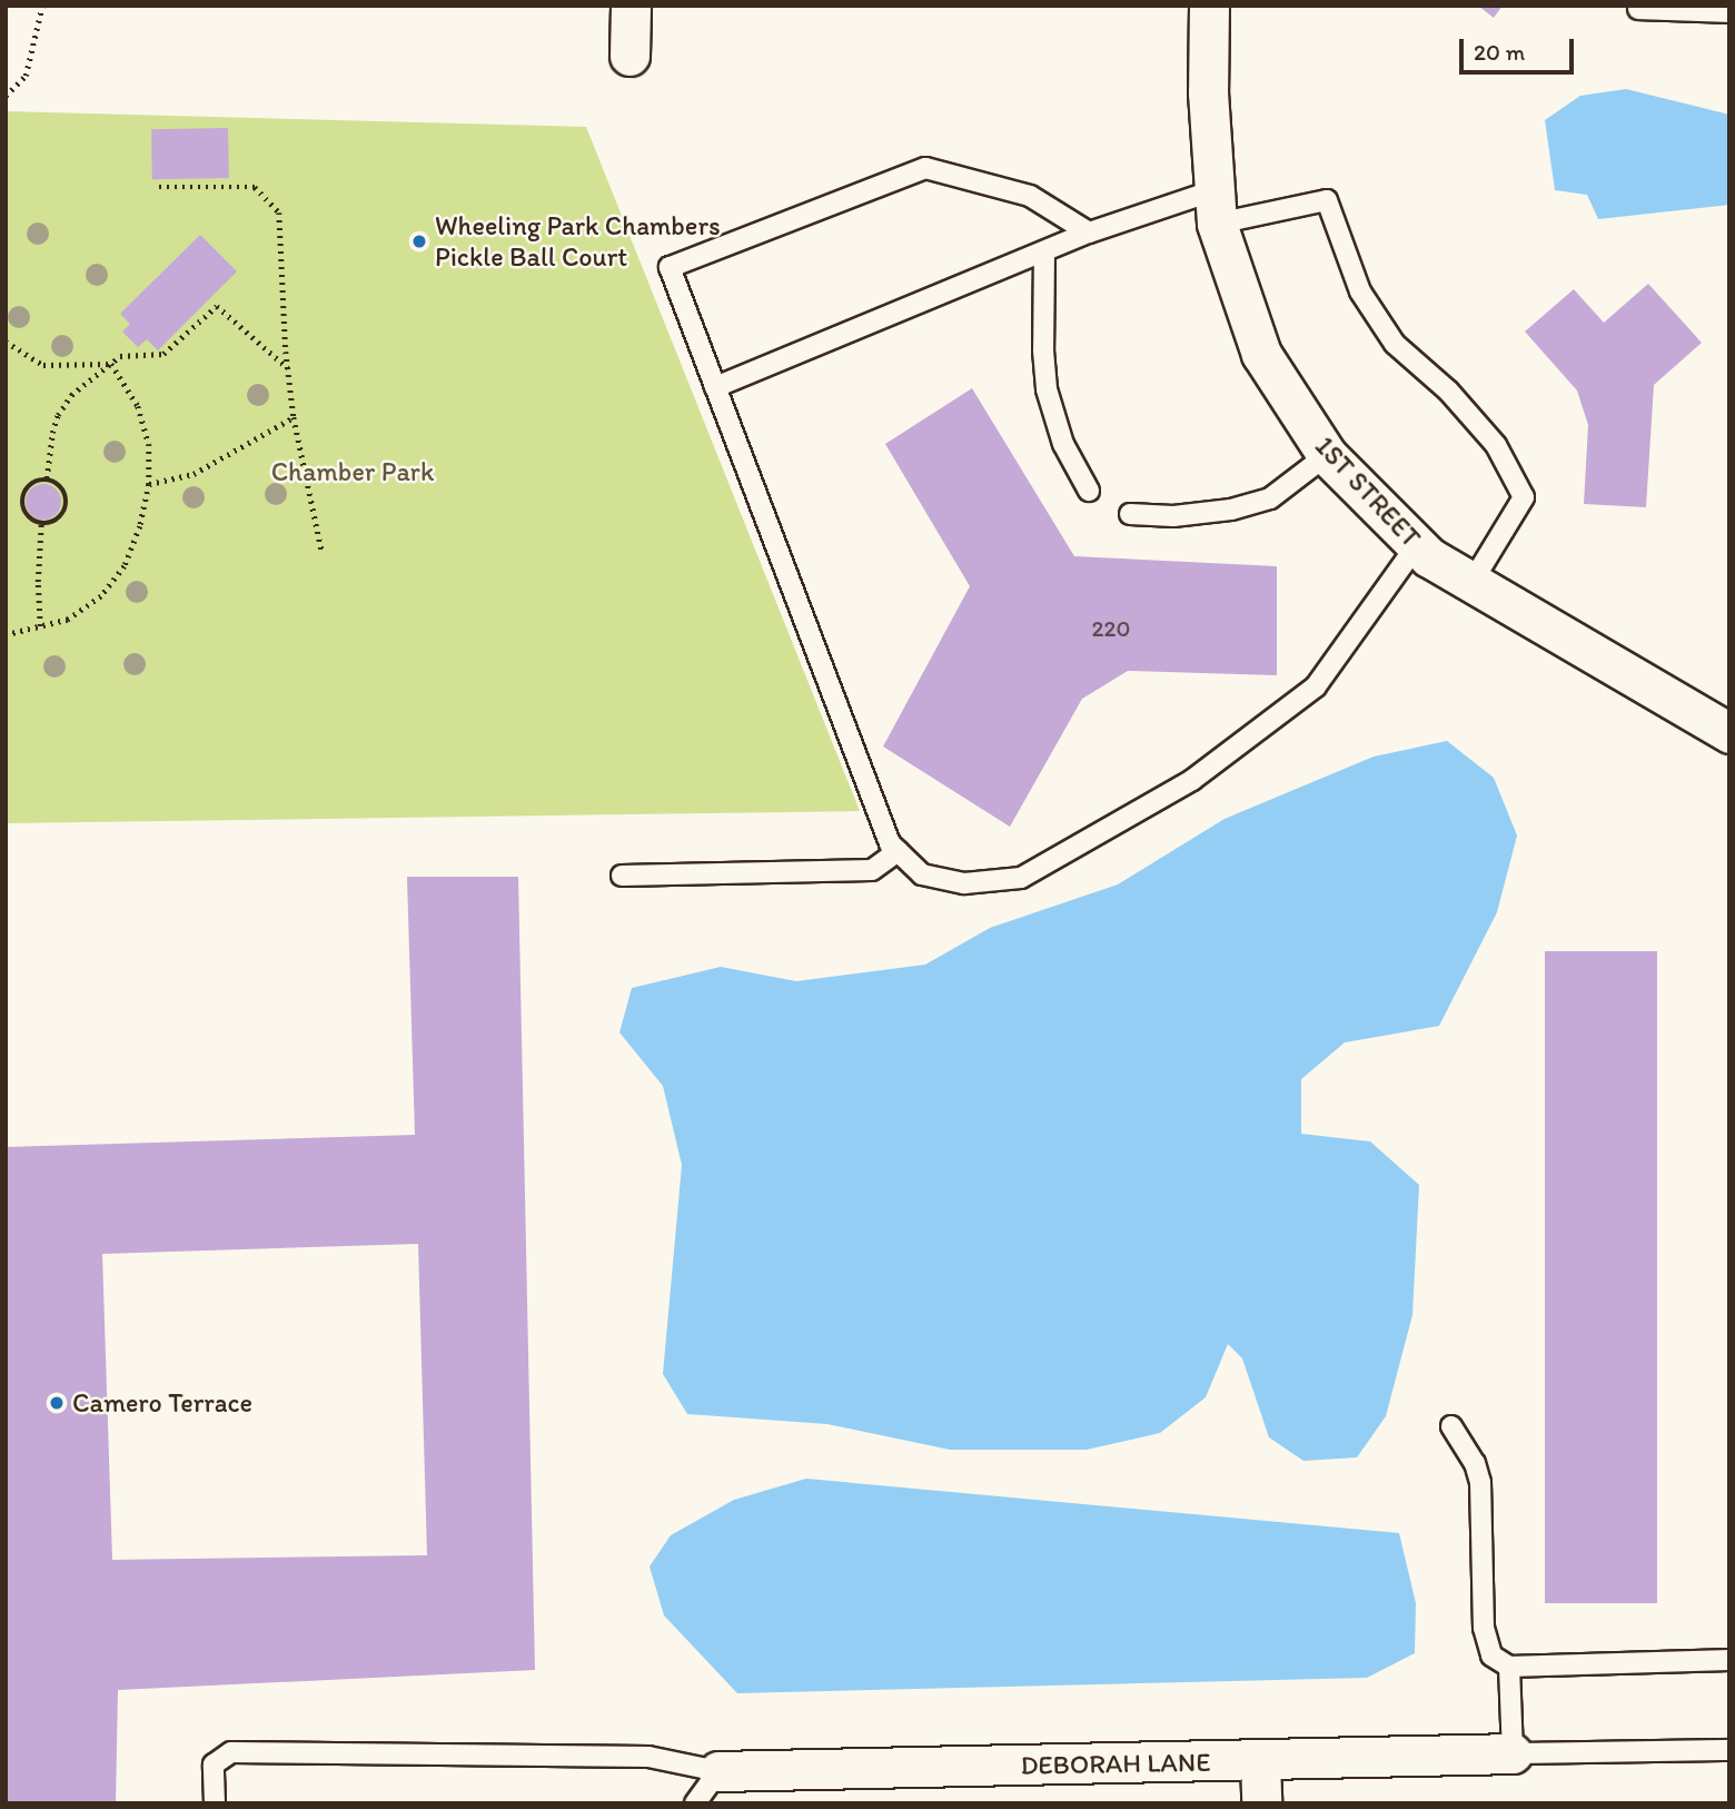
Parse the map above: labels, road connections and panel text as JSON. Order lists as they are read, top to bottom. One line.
{"streets":{"street":["1ST STREET","DEBORAH LANE"]},"parks":["Chamber Park"],"places":["Wheeling Park Chambers Pickle Ball Court","Camero Terrace"],"house_numbers":["220"],"scale_bar":"20 m"}
